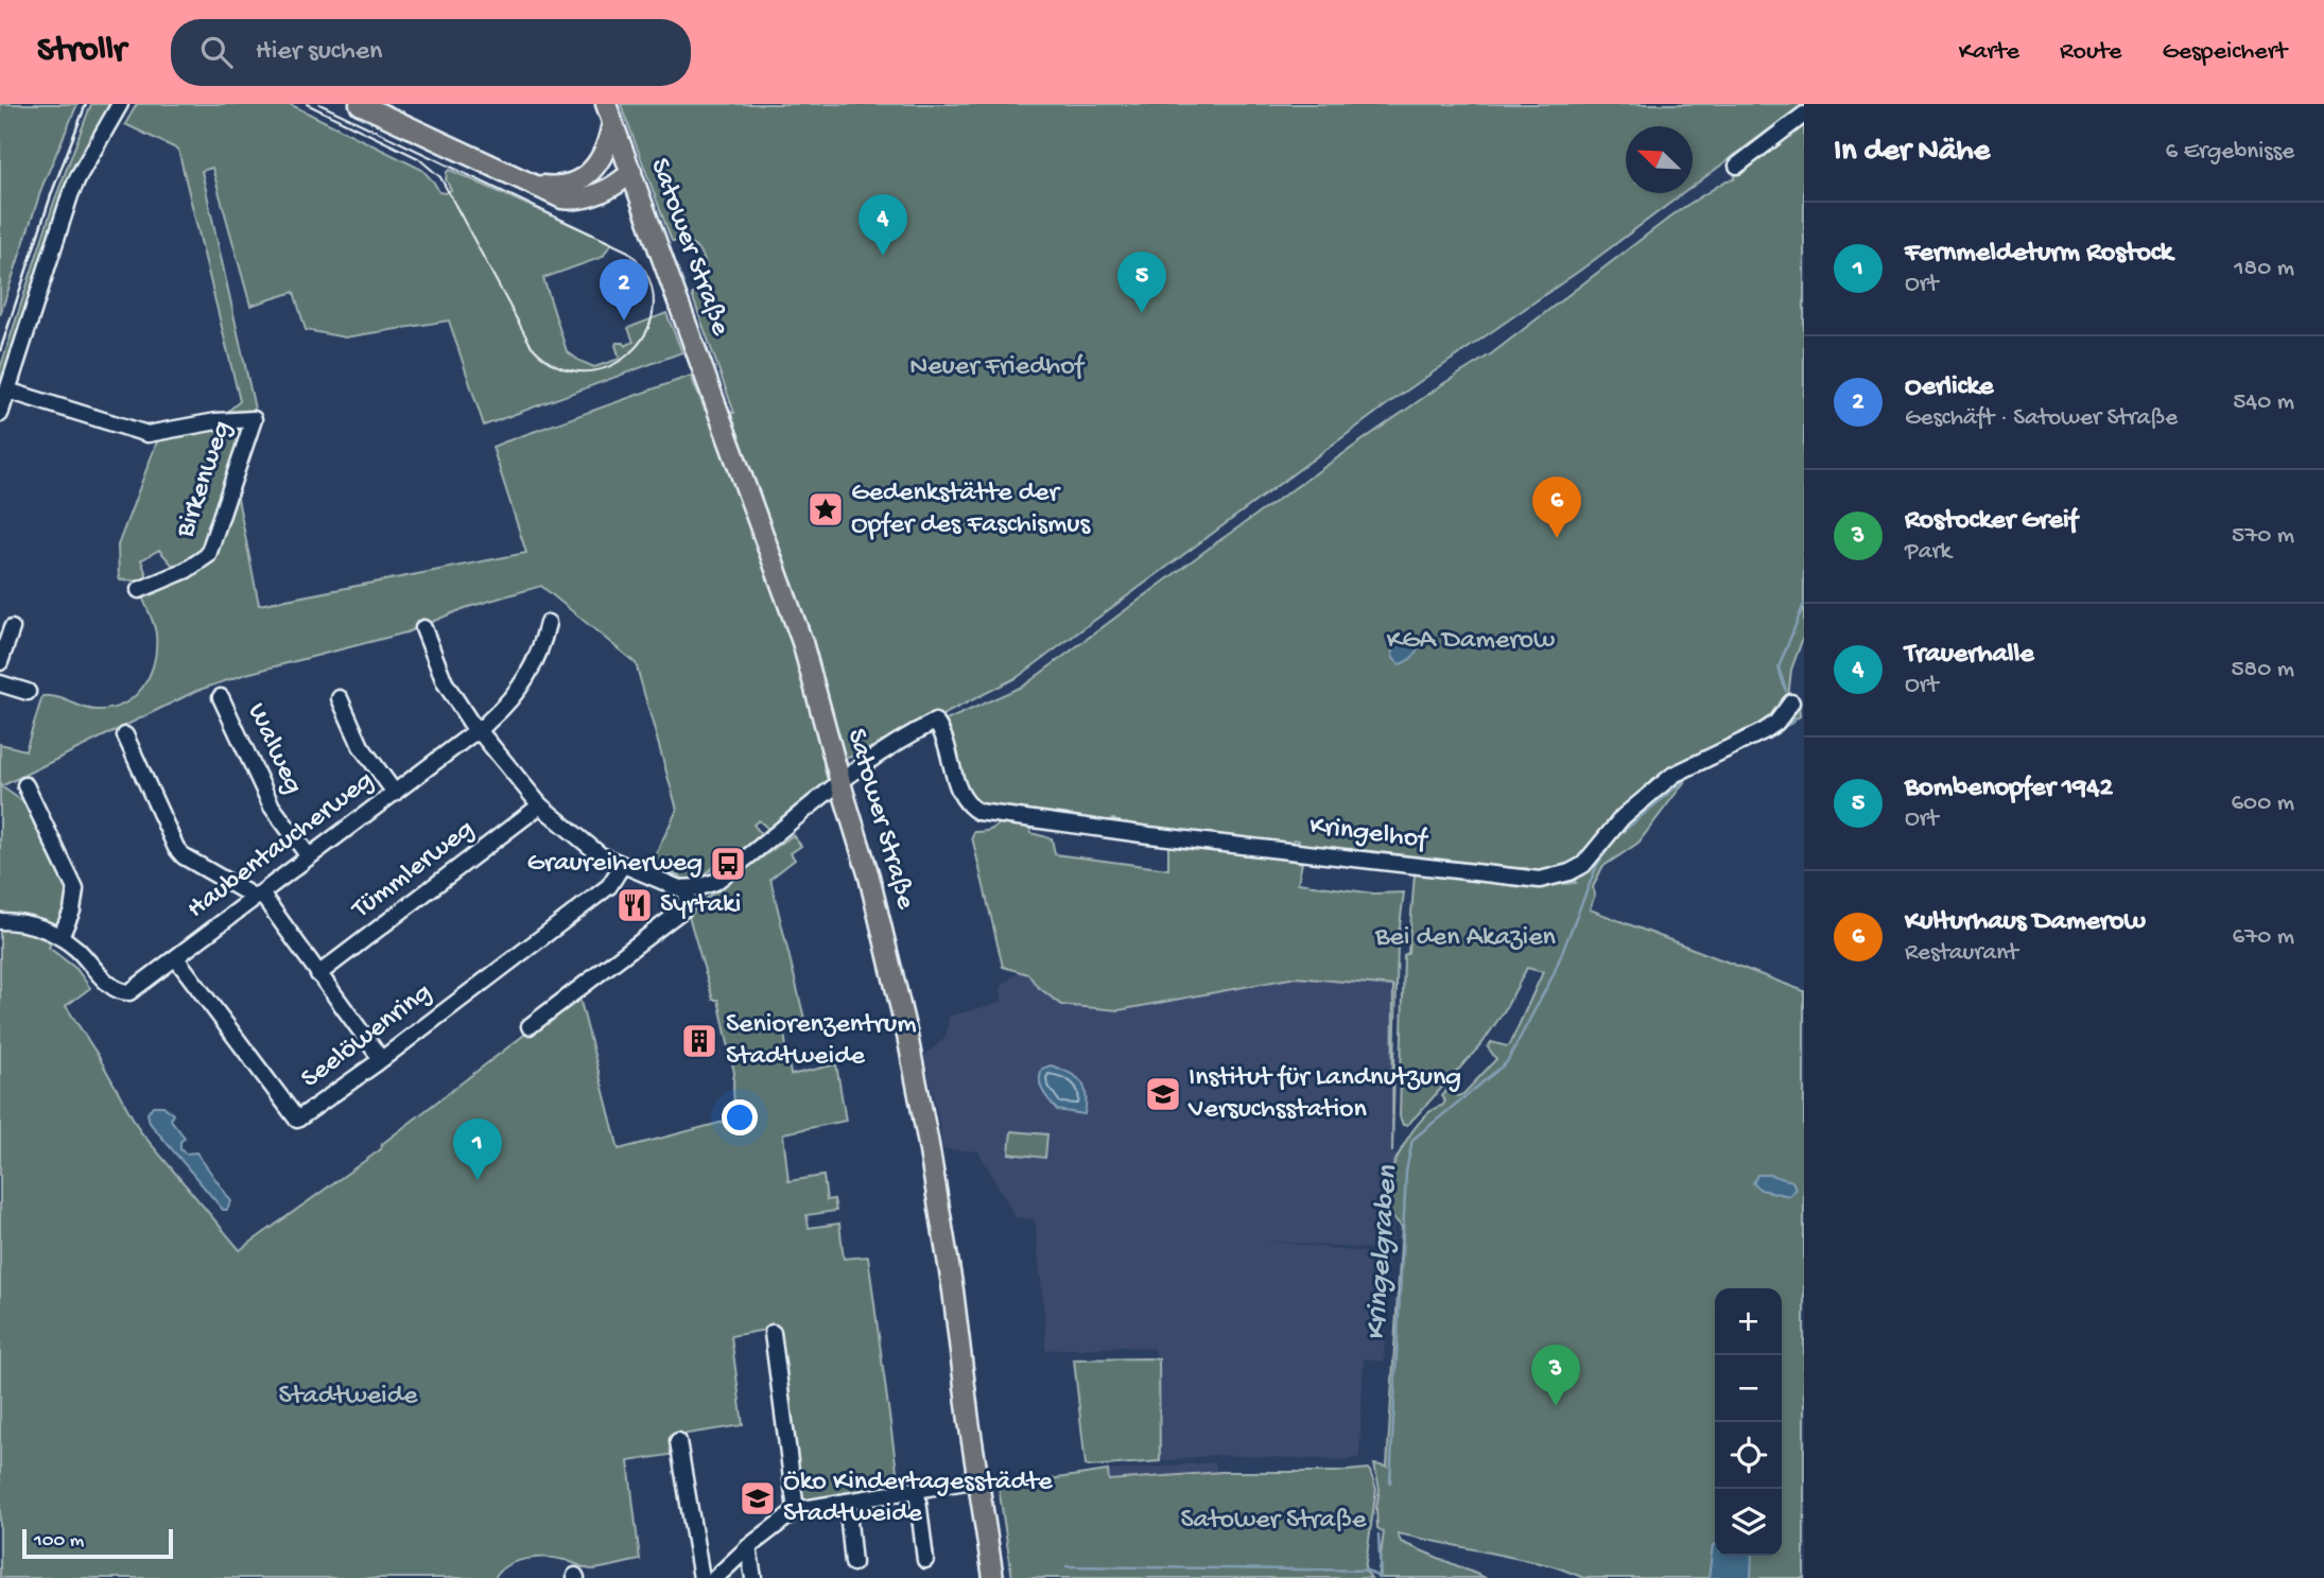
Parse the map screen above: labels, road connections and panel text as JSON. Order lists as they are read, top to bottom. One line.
{"streets":{"main road":["Satower Straße"],"street":["Birkenweg","Walweg","Kringelhof","Haubentaucherweg","Tümmlerweg","Seelöwenring"]},"crossings":[["Satower Straße","Kringelhof"],["Walweg","Haubentaucherweg"],["Haubentaucherweg","Seelöwenring"]],"water":["Kringelgraben"],"parks":["Neuer Friedhof","KGA Damerow","Bei den Akazien","Stadtweide","Satower Straße"],"places":{"place":["Gedenkstätte der Opfer des Faschismus"],"bus stop":["Graureiherweg"],"restaurant":["Syrtaki"],"building":["Seniorenzentrum Stadtweide"],"school or university":["Institut für Landnutzung Versuchsstation","Öko Kindertagesstädte Stadtweide"]},"scale_bar":"100 m","north":"top left","page":{"header":"Strollr","search":"Hier suchen","nav":["Karte","Route","Gespeichert"],"heading":["In der Nähe","6 Ergebnisse"],"pins":["4","5","2","6","1","3"],"list":[{"mark":"1","name":"Fernmeldeturm Rostock","note":"Ort","value":"180 m"},{"mark":"2","name":"Oerlicke","note":"Geschäft · Satower Straße","value":"540 m"},{"mark":"3","name":"Rostocker Greif","note":"Park","value":"570 m"},{"mark":"4","name":"Trauerhalle","note":"Ort","value":"580 m"},{"mark":"5","name":"Bombenopfer 1942","note":"Ort","value":"600 m"},{"mark":"6","name":"Kulturhaus Damerow","note":"Restaurant","value":"670 m"}],"map_buttons":["+","−"],"scale":"100 m"}}
